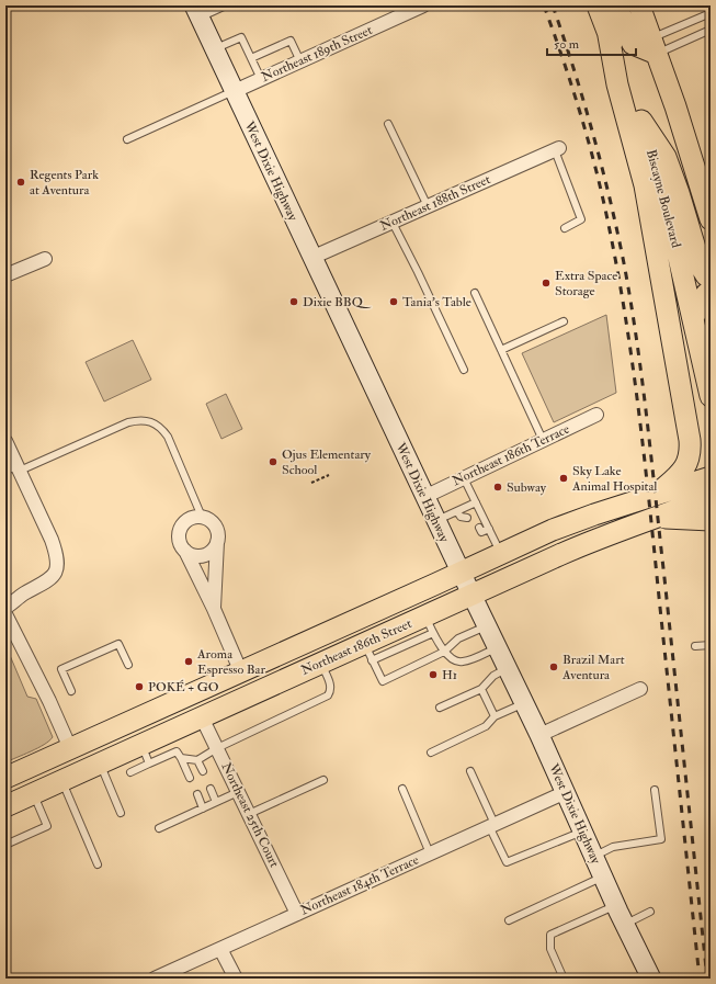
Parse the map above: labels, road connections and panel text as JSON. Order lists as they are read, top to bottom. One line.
{"streets":{"main road":["Biscayne Boulevard","Northeast 186th Street"],"street":["Northeast 189th Street","West Dixie Highway","Northeast 188th Street","Northeast 186th Terrace","Northeast 25th Court","Northeast 184th Terrace"]},"crossings":[["Northeast 189th Street","West Dixie Highway"],["West Dixie Highway","Northeast 188th Street"],["West Dixie Highway","Northeast 186th Terrace"],["West Dixie Highway","Northeast 186th Street"],["West Dixie Highway","Northeast 184th Terrace"],["Northeast 186th Street","Northeast 25th Court"],["Northeast 25th Court","Northeast 184th Terrace"]],"places":["Regents Park at Aventura","Extra Space Storage","Dixie BBQ","Tania's Table","Ojus Elementary School","Sky Lake Animal Hospital","Subway","Aroma Espresso Bar","Brazil Mart Aventura","H1","POKÉ + GO"],"scale_bar":"50 m"}
